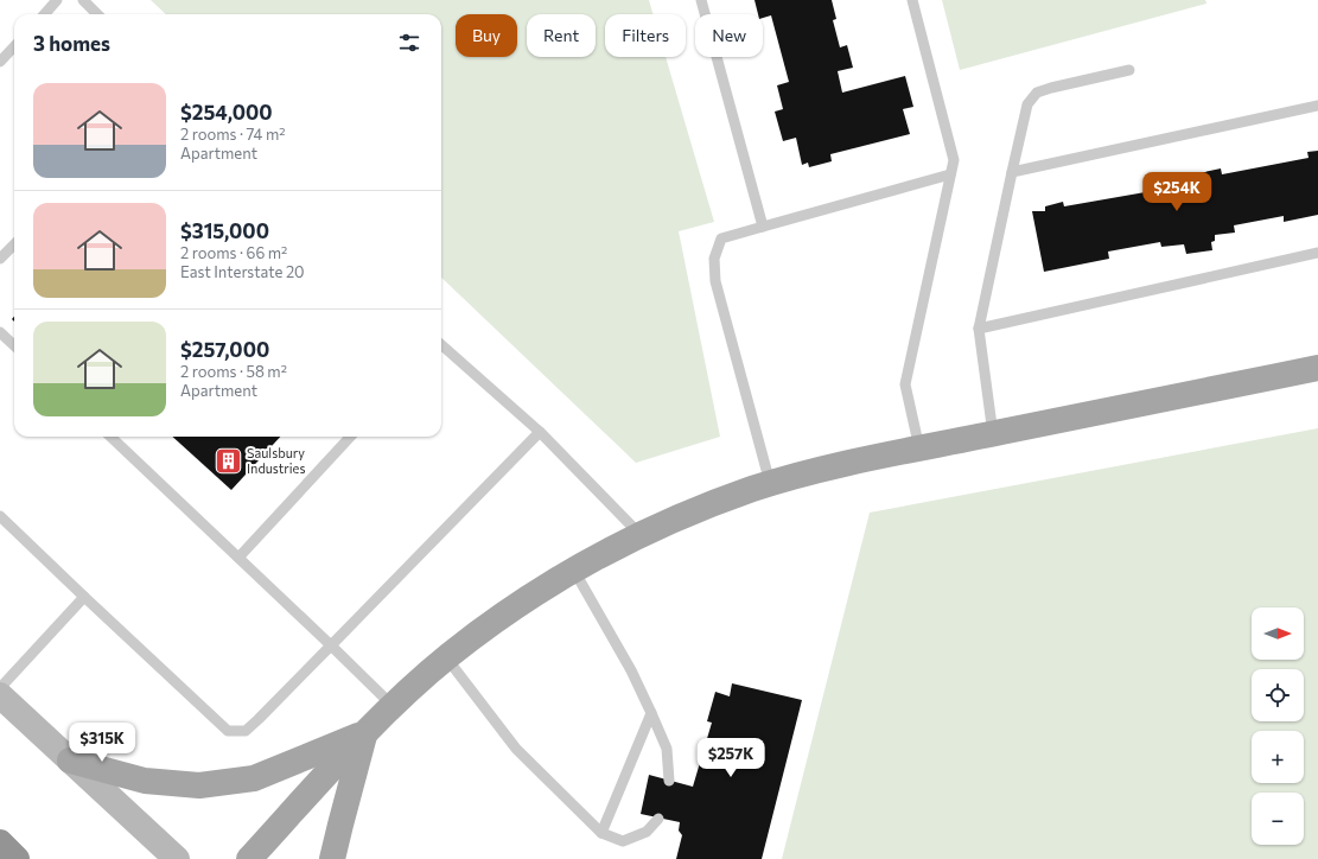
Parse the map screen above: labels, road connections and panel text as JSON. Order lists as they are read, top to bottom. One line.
{"places":{"building":["Saulsbury Industries"]},"north":"right","page":{"chip":["Buy","Rent","Filters","New"],"heading":"3 homes","list":[{"name":"$254,000","note":"2 rooms · 74 m² · Apartment"},{"name":"$315,000","note":"2 rooms · 66 m² · East Interstate 20"},{"name":"$257,000","note":"2 rooms · 58 m² · Apartment"}],"price":["$254K","$315K","$257K"],"map_buttons":["+","−"]}}
